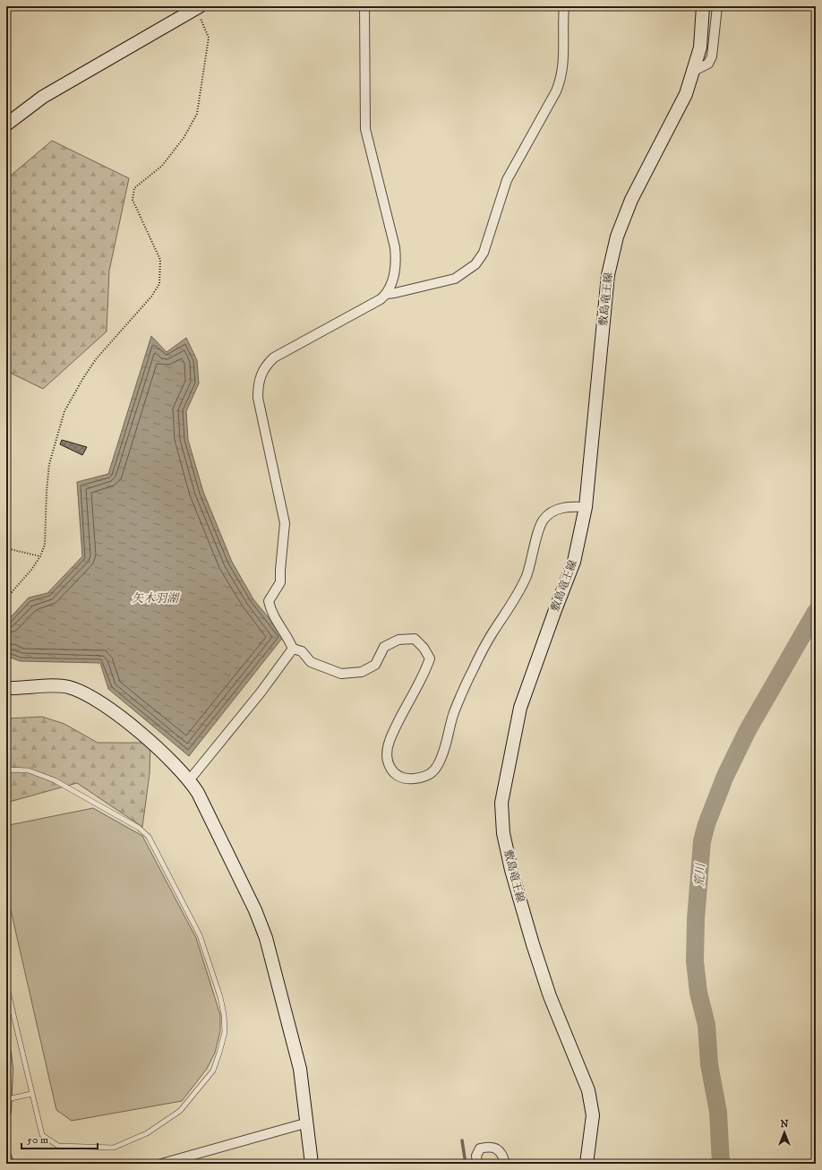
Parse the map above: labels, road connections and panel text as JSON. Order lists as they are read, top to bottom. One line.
{"streets":{"main road":["敷島竜王線"]},"water":["矢木羽湖","荒川"],"scale_bar":"50 m","north":"top"}
